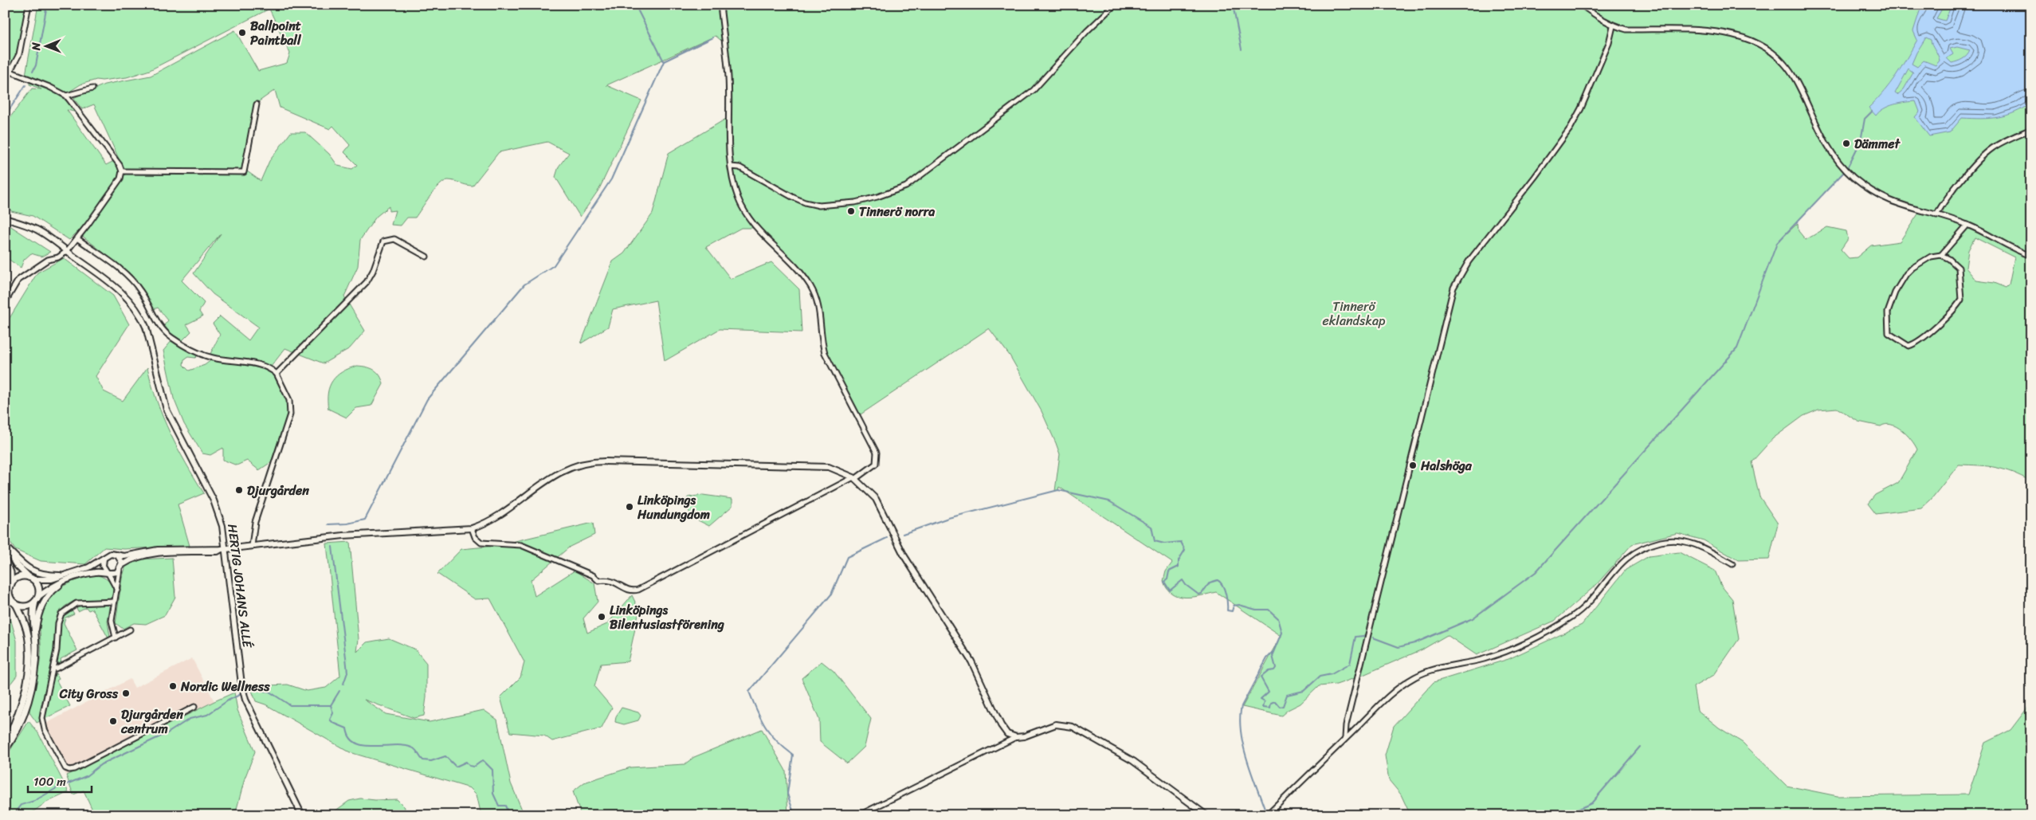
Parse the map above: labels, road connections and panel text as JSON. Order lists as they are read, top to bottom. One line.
{"streets":{"street":["HERTIG JOHANS ALLÉ"]},"parks":["Tinnerö eklandskap"],"places":["Ballpoint Paintball","Dämmet","Tinnerö norra","Halshöga","Djurgården","Linköpings Hundungdom","Linköpings Bilentusiastförening","Nordic Wellness","City Gross","Djurgården centrum"],"scale_bar":"100 m","north":"left"}
